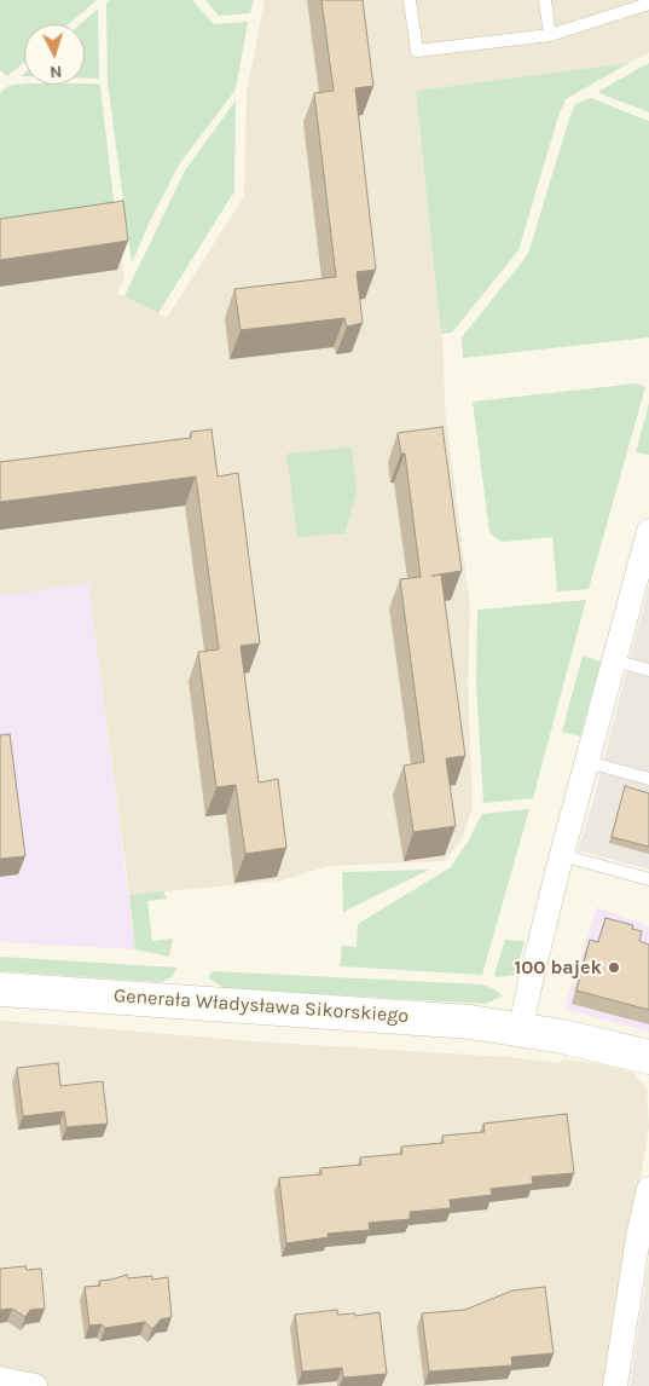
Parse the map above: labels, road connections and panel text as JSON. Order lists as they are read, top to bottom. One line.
{"streets":{"main road":["Generała Władysława Sikorskiego"]},"places":["100 bajek"],"north":"bottom"}
